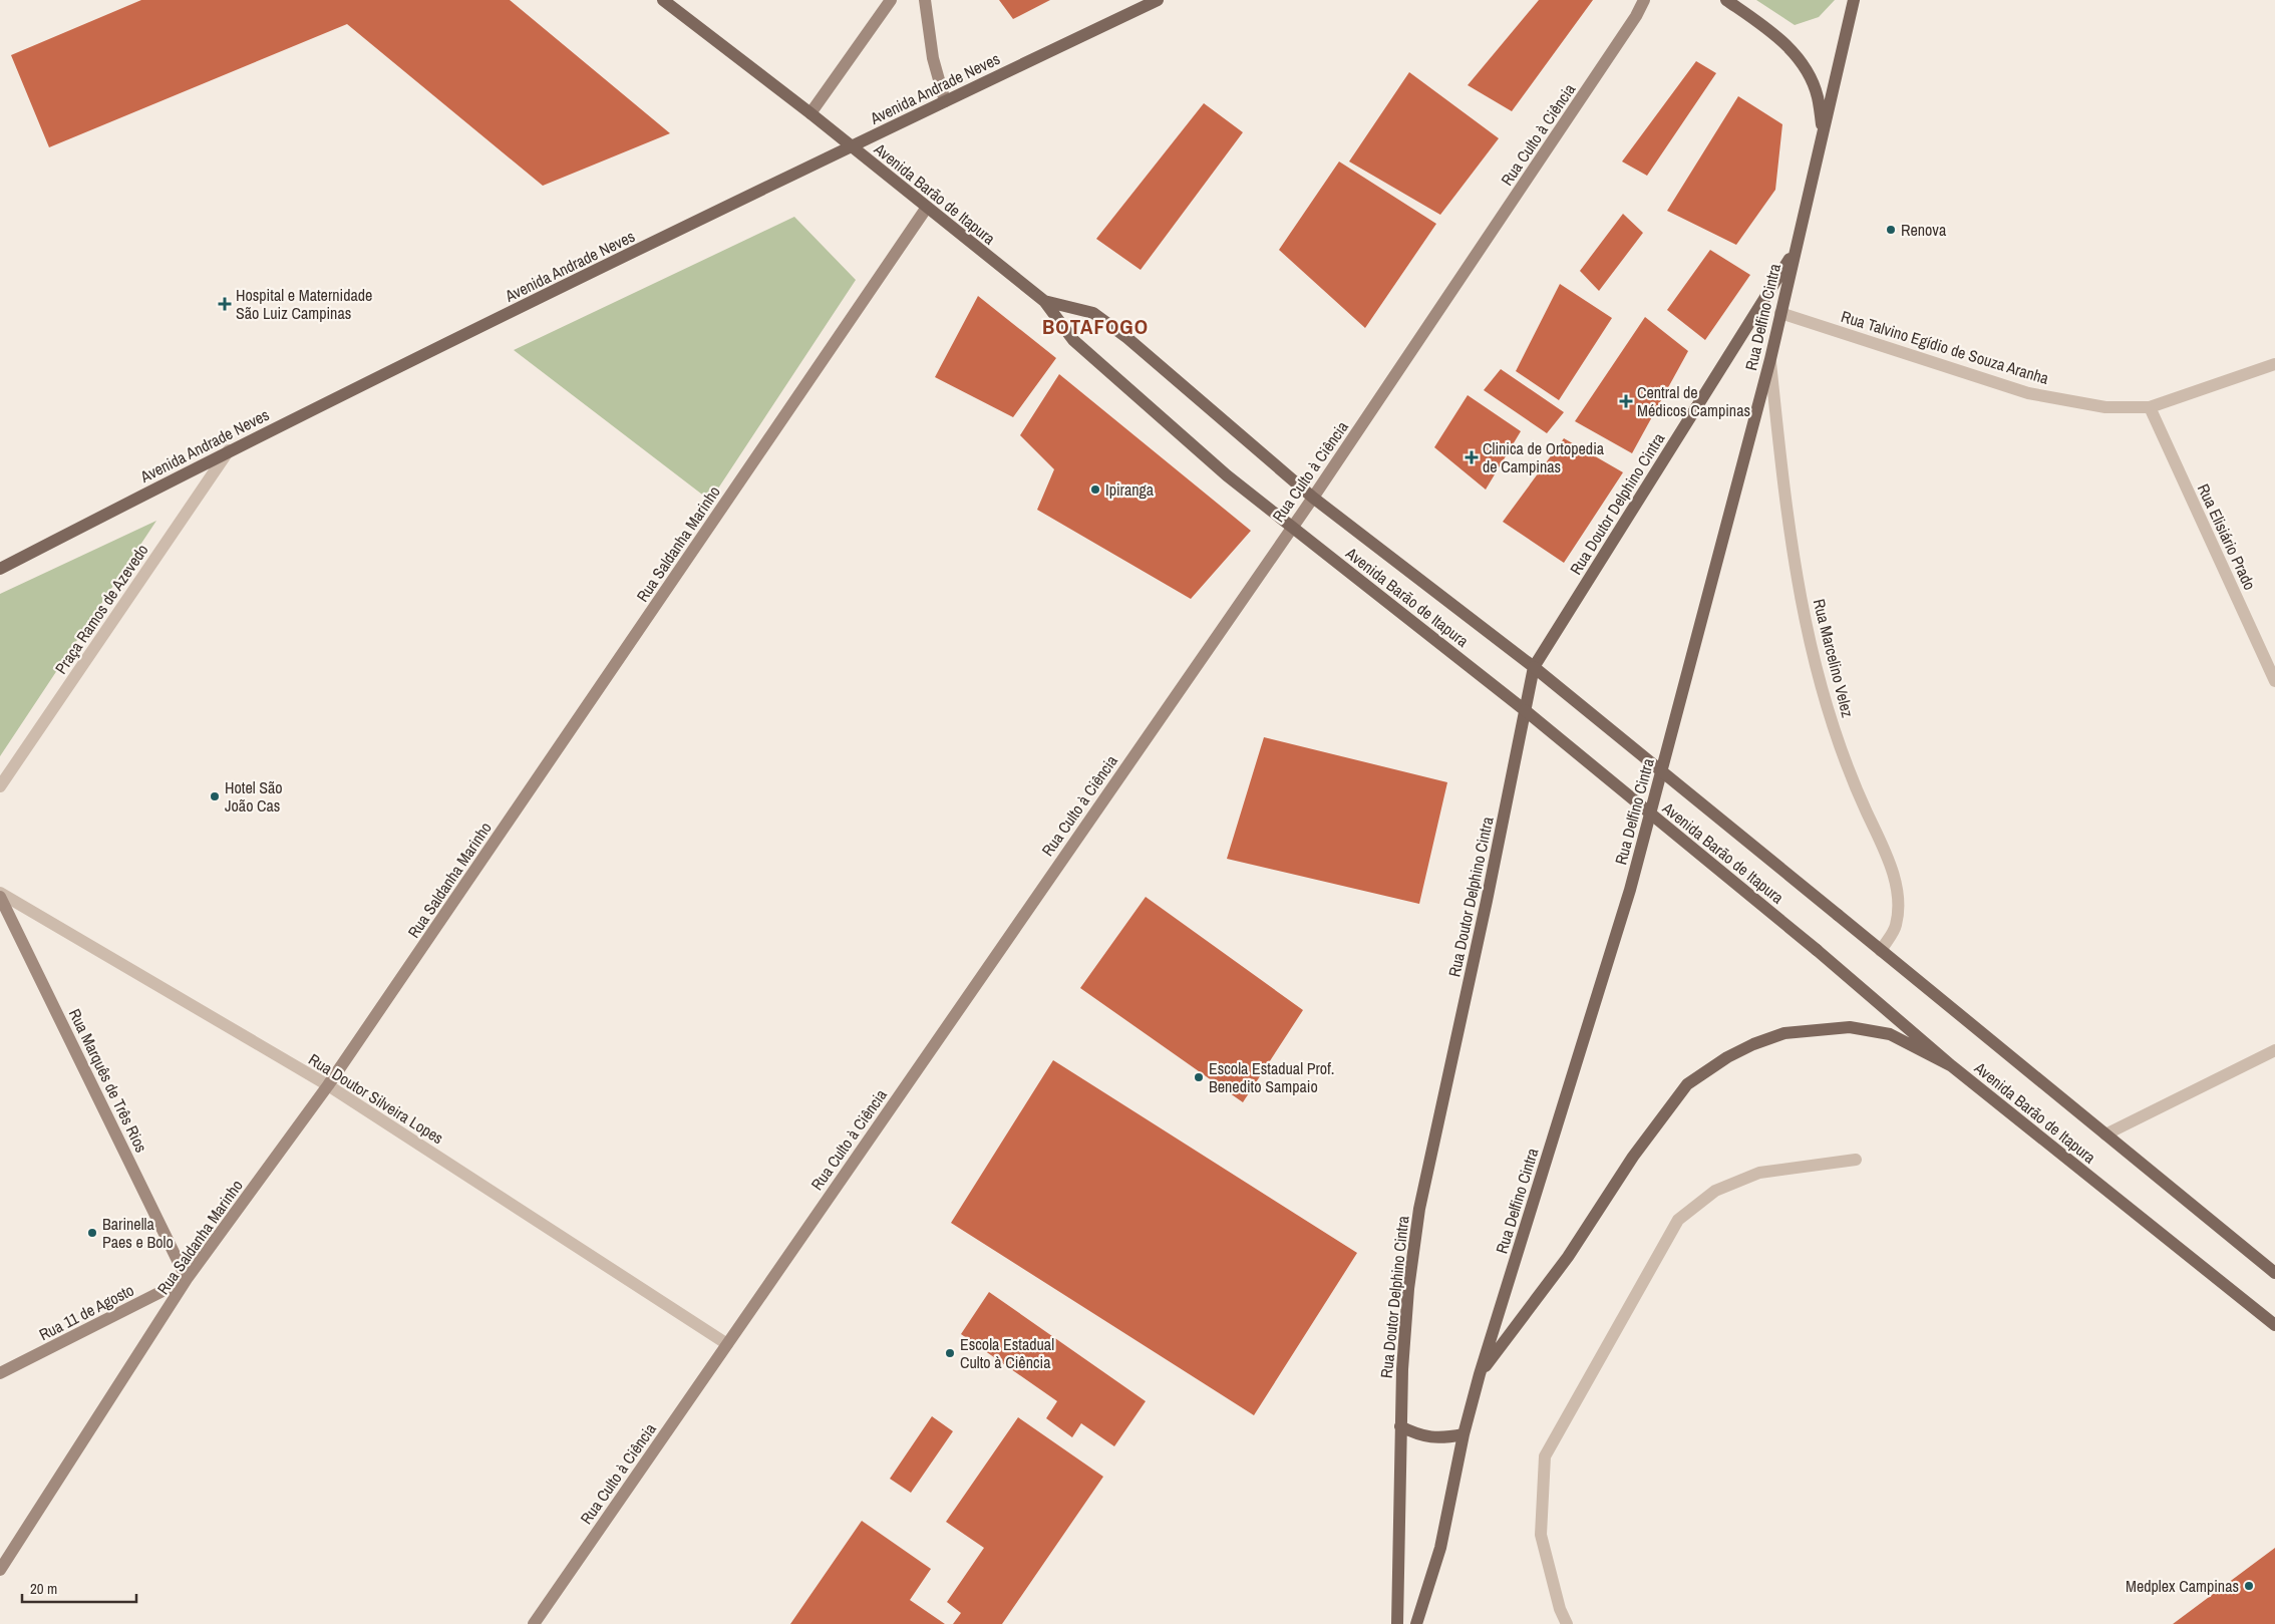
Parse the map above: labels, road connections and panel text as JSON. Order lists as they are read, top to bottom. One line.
{"streets":{"main road":["Avenida Andrade Neves","Avenida Barão de Itapura","Rua Delfino Cintra","Rua Doutor Delphino Cintra"],"street":["Rua Culto à Ciência","Rua Talvino Egídio de Souza Aranha","Rua Elisiário Prado","Rua Saldanha Marinho","Praça Ramos de Azevedo","Rua Marcelino Velez","Rua Marquês de Três Rios","Rua Doutor Silveira Lopes","Rua 11 de Agosto"]},"crossings":[["Avenida Andrade Neves","Avenida Barão de Itapura"],["Avenida Andrade Neves","Praça Ramos de Azevedo"],["Rua Culto à Ciência","Avenida Barão de Itapura"],["Rua Culto à Ciência","Rua Doutor Silveira Lopes"],["Avenida Barão de Itapura","Rua Doutor Delphino Cintra"],["Avenida Barão de Itapura","Rua Saldanha Marinho"],["Avenida Barão de Itapura","Rua Marcelino Velez"],["Rua Delfino Cintra","Rua Talvino Egídio de Souza Aranha"],["Rua Delfino Cintra","Rua Doutor Delphino Cintra"],["Rua Delfino Cintra","Rua Marcelino Velez"],["Rua Talvino Egídio de Souza Aranha","Rua Elisiário Prado"],["Rua Saldanha Marinho","Rua Marquês de Três Rios"],["Rua Saldanha Marinho","Rua Doutor Silveira Lopes"],["Rua Saldanha Marinho","Rua 11 de Agosto"],["Rua Marquês de Três Rios","Rua 11 de Agosto"]],"districts":["BOTAFOGO"],"places":{"other":["Renova","Ipiranga","Hotel São João Cas","Escola Estadual Prof. Benedito Sampaio","Barinella Paes e Bolo","Escola Estadual Culto à Ciência","Medplex Campinas"],"health":["Hospital e Maternidade São Luiz Campinas","Central de Médicos Campinas","Clinica de Ortopedia de Campinas"]},"scale_bar":"20 m"}
